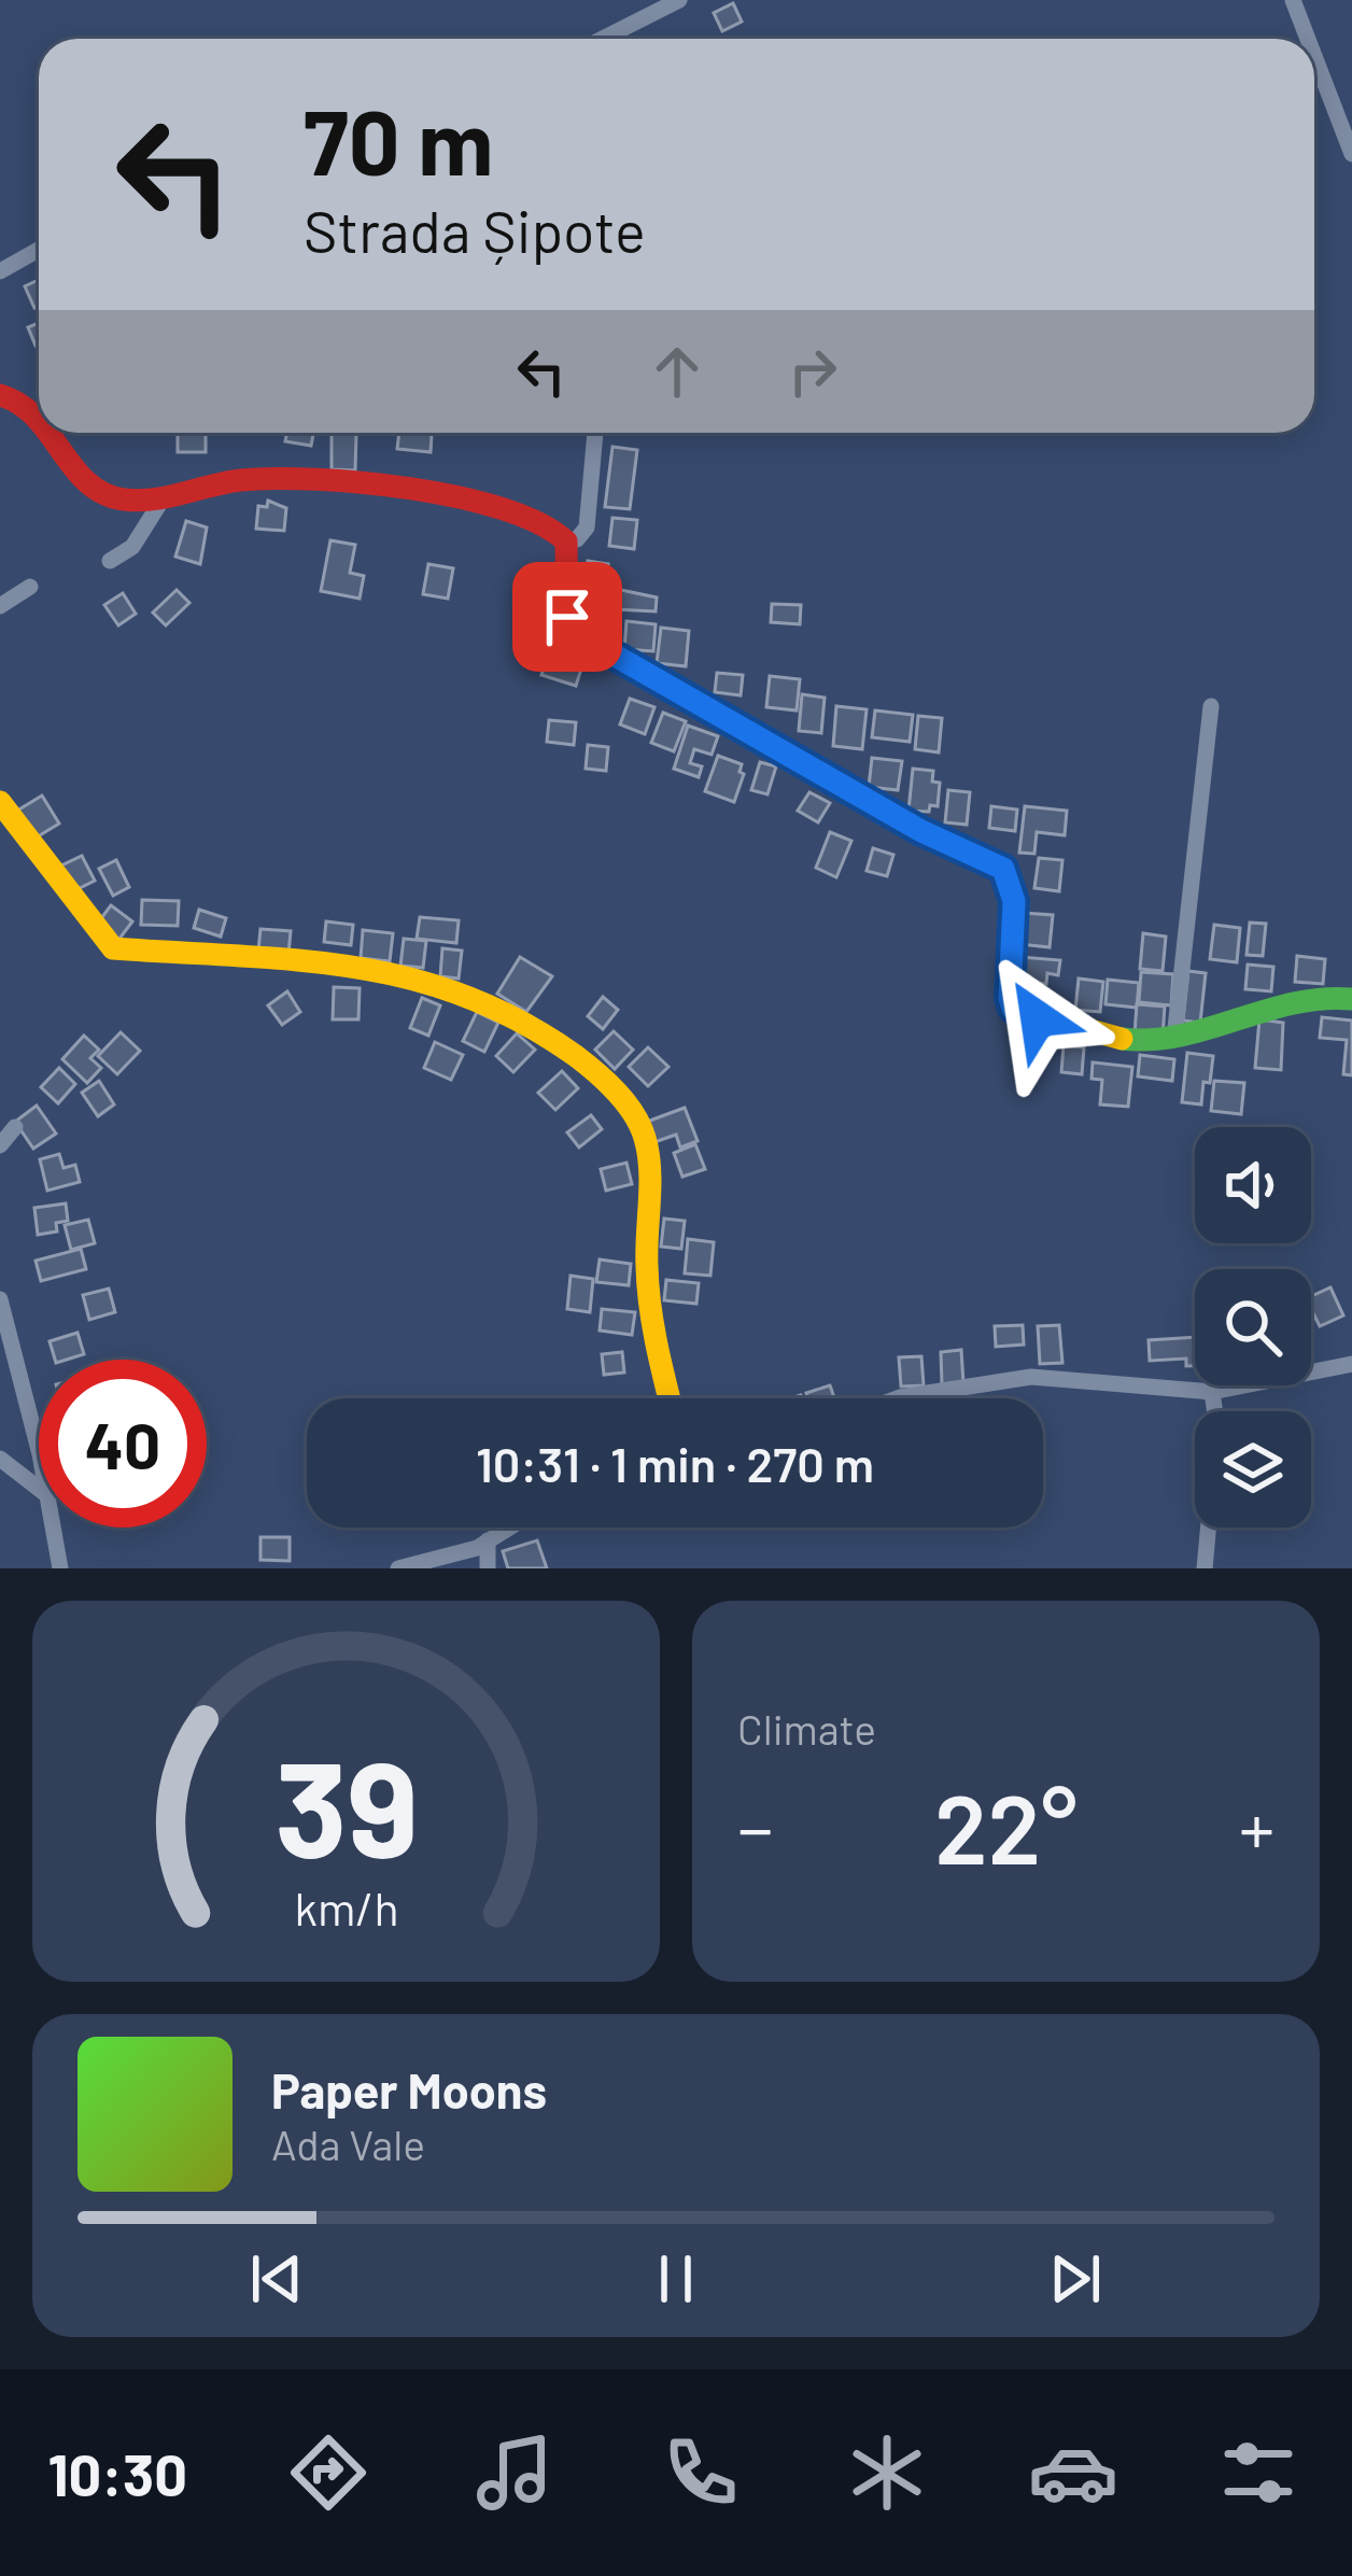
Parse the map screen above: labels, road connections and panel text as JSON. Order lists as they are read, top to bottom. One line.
{"page":{"turn":["70 m","Strada Șipote"],"limit":"40","trip":"10:31 · 1 min · 270 m","tile":"Climate","heat":["−","22°","+"],"song":["Paper Moons","Ada Vale"],"tabs":"10:30","gauge":["39","km/h"]}}
